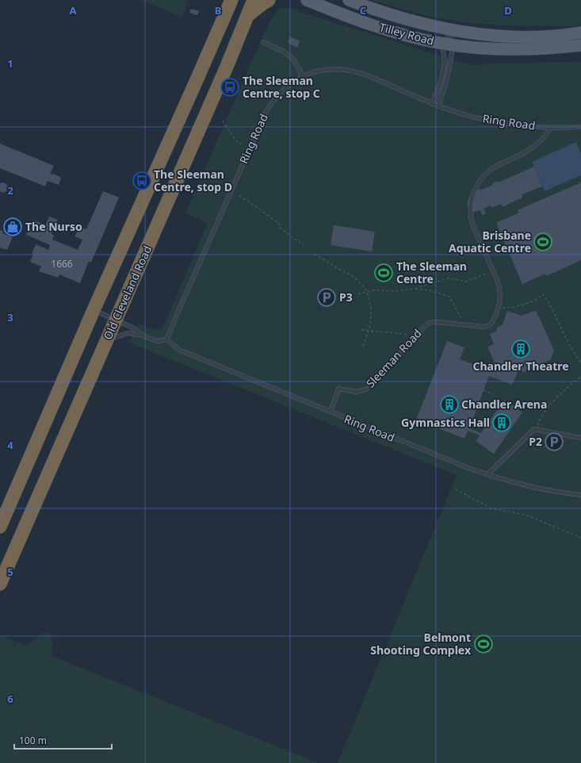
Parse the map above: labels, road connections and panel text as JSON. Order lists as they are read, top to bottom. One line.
{"streets":{"highway":["Old Cleveland Road"],"main road":["Tilley Road"],"lane":["Ring Road","Sleeman Road"]},"crossings":[["Ring Road","Sleeman Road"]],"places":{"bus stop":["The Sleeman Centre, stop C","The Sleeman Centre, stop D"],"shop":["The Nurso"],"sports":["Brisbane Aquatic Centre","The Sleeman Centre","Belmont Shooting Complex"],"parking":["P3","P2"],"building":["Chandler Theatre","Chandler Arena","Gymnastics Hall"]},"house_numbers":["1666"],"scale_bar":"100 m","grid":{"columns":["A","B","C","D"],"rows":["1","2","3","4","5","6"]}}
